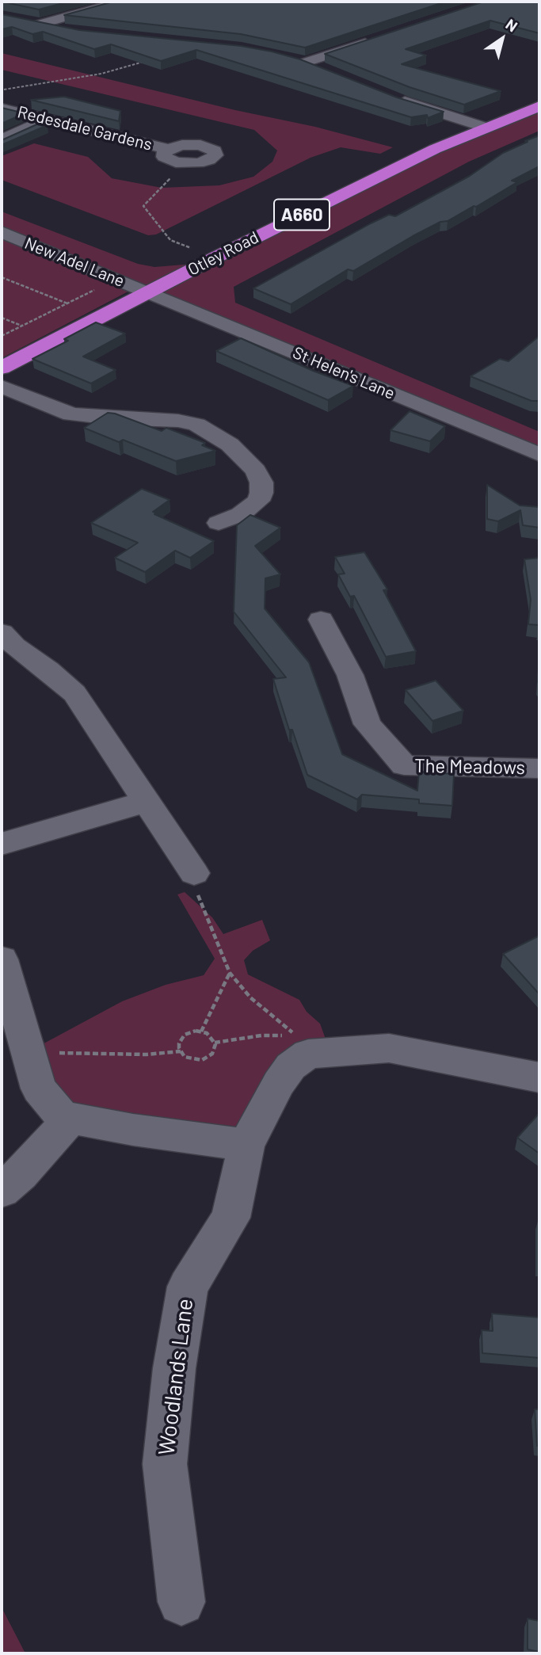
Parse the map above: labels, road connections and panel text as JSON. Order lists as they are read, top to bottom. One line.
{"streets":{"highway":["A660","Otley Road"],"street":["Redesdale Gardens","New Adel Lane","St Helen's Lane","The Meadows","Woodlands Lane"]},"crossings":[["Otley Road","New Adel Lane"],["Otley Road","St Helen's Lane"],["New Adel Lane","St Helen's Lane"]],"north":"top right"}
